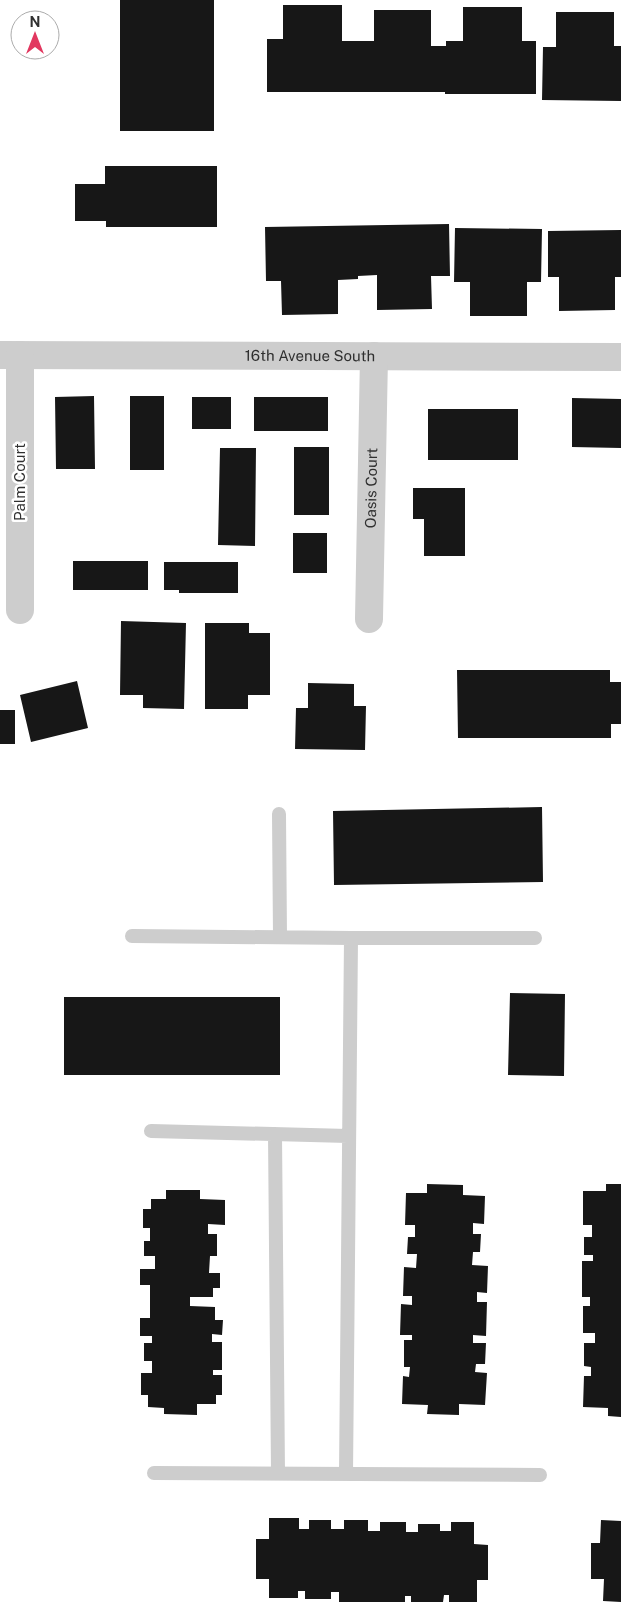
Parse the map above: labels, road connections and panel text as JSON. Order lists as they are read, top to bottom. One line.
{"streets":{"street":["16th Avenue South","Palm Court","Oasis Court"]},"crossings":[["16th Avenue South","Palm Court"],["16th Avenue South","Oasis Court"]],"north":"top"}
